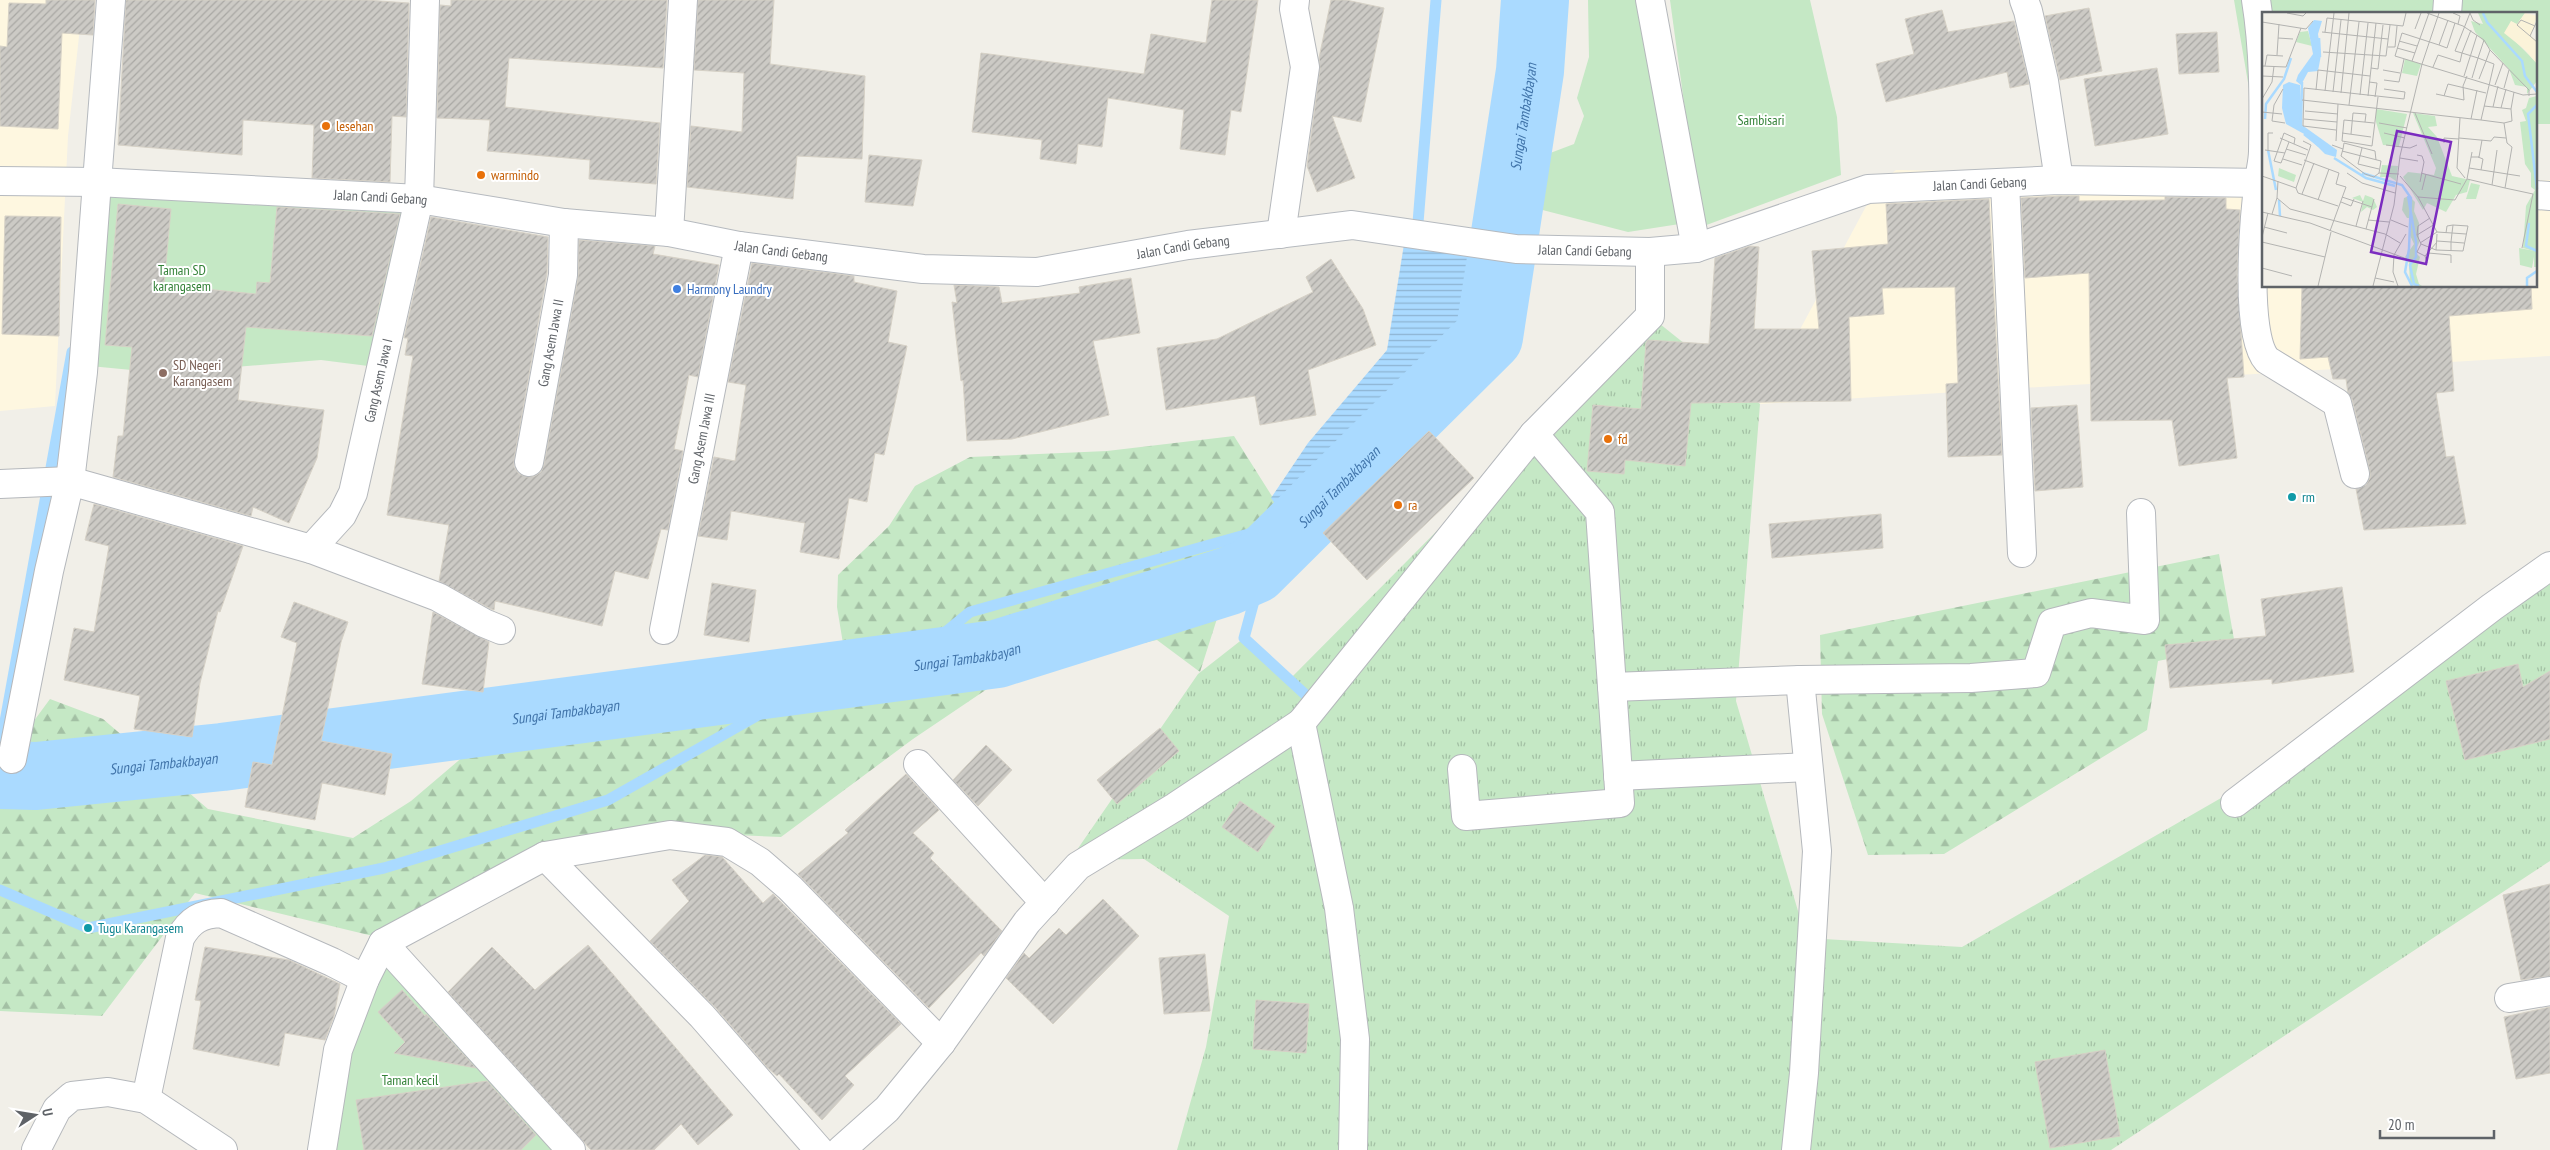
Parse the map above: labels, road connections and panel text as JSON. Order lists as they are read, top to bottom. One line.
{"streets":{"street":["Jalan Candi Gebang","Gang Asem Jawa II","Gang Asem Jawa I","Gang Asem Jawa III"]},"crossings":[["Jalan Candi Gebang","Gang Asem Jawa II"],["Jalan Candi Gebang","Gang Asem Jawa I"],["Jalan Candi Gebang","Gang Asem Jawa III"]],"water":["Sungai Tambakbayan"],"parks":["Sambisari","Taman SD karangasem","Taman kecil"],"places":["lesehan","warmindo","Harmony Laundry","SD Negeri Karangasem","fd","rm","ra","Tugu Karangasem"],"scale_bar":"20 m","north":"right"}
